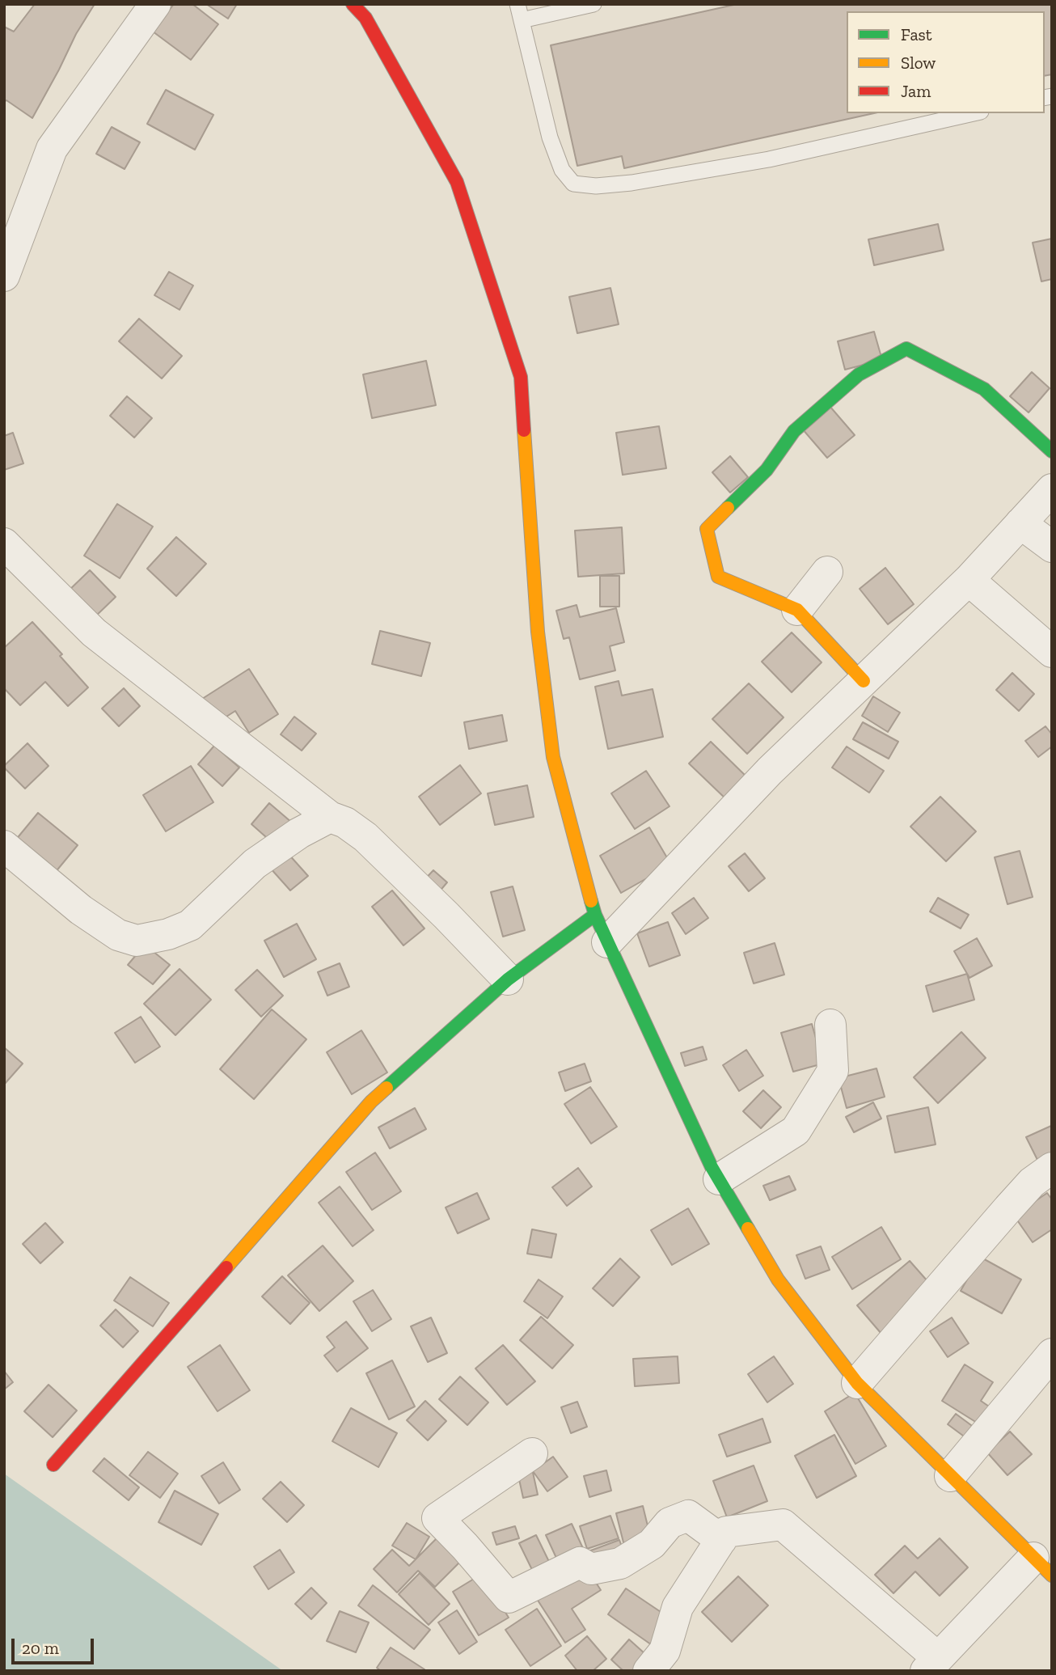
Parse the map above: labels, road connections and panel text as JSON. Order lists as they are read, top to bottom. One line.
{"legend":["Fast","Slow","Jam"],"scale_bar":"20 m"}
